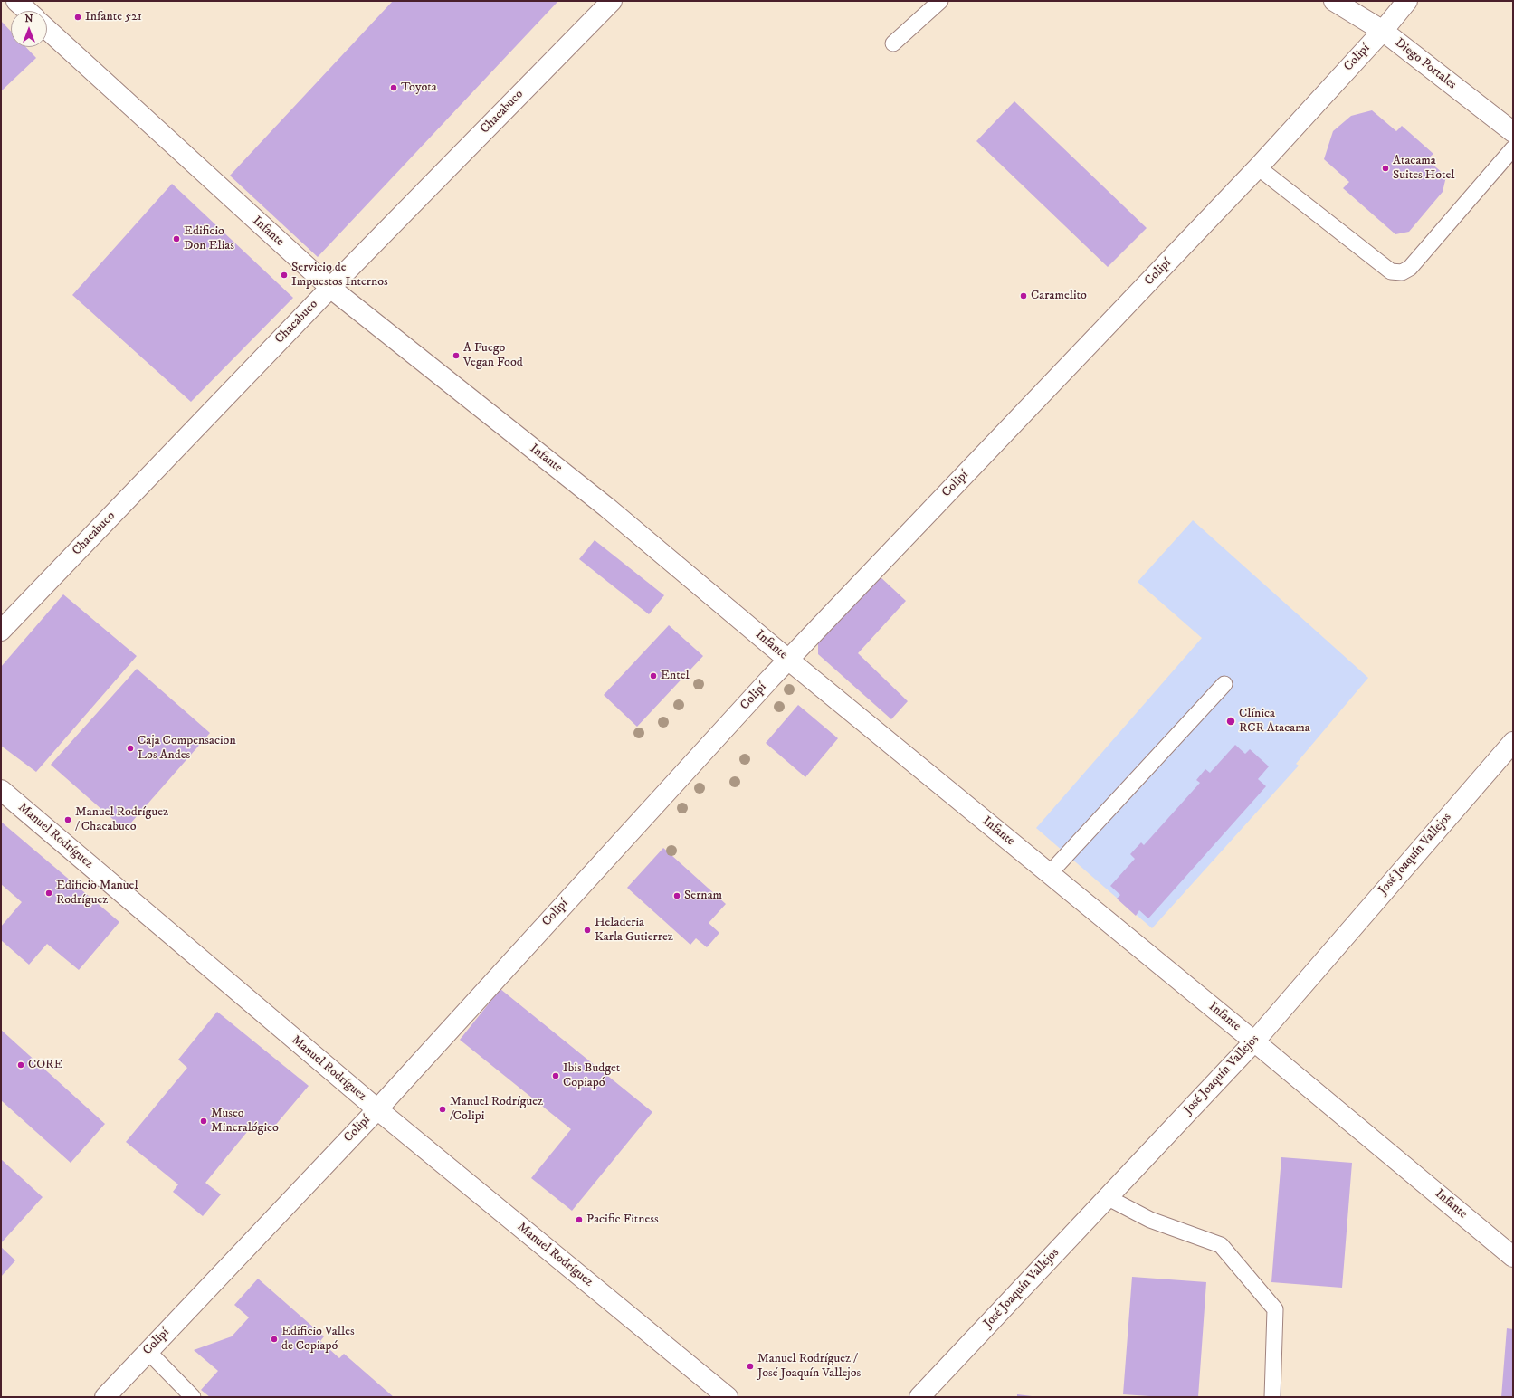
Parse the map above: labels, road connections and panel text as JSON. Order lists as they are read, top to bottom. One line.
{"streets":{"street":["Colipí","Diego Portales","Chacabuco","Infante","Manuel Rodríguez","José Joaquín Vallejos"]},"crossings":[["Colipí","Diego Portales"],["Colipí","Infante"],["Colipí","Manuel Rodríguez"],["Chacabuco","Infante"],["Infante","José Joaquín Vallejos"]],"places":["Infante 521","Toyota","Atacama Suites Hotel","Edificio Don Elias","Servicio de Impuestos Internos","Caramelito","A Fuego Vegan Food","Entel","Clínica RCR Atacama","Caja Compensacion Los Andes","Manuel Rodríguez / Chacabuco","Edificio Manuel Rodríguez","Sernam","Heladeria Karla Gutierrez","CORE","Ibis Budget Copiapó","Manuel Rodríguez /Colipi","Museo Mineralógico","Pacific Fitness","Edificio Valles de Copiapó","Manuel Rodríguez / José Joaquín Vallejos"],"north":"top"}
